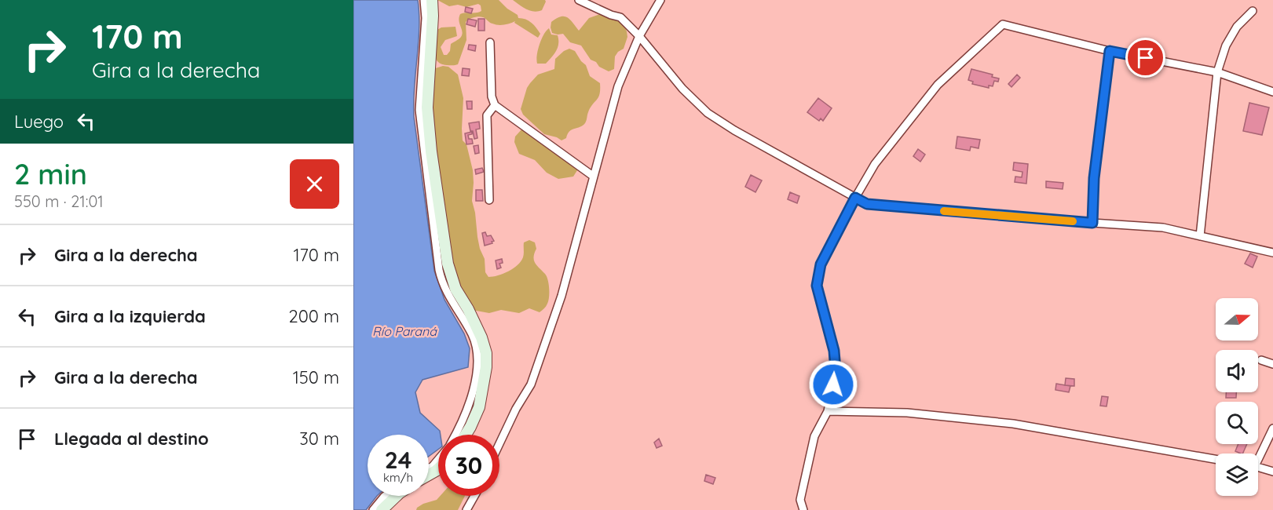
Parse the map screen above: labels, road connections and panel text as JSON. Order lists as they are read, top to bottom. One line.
{"water":["Río Paraná"],"north":"right","page":{"turn":["170 m","Gira a la derecha"],"then":"Luego","heading":["2 min","550 m · 21:01"],"list":[{"name":"Gira a la derecha","value":"170 m"},{"name":"Gira a la izquierda","value":"200 m"},{"name":"Gira a la derecha","value":"150 m"},{"name":"Llegada al destino","value":"30 m"}],"speed":"24 km/h","limit":"30"}}
